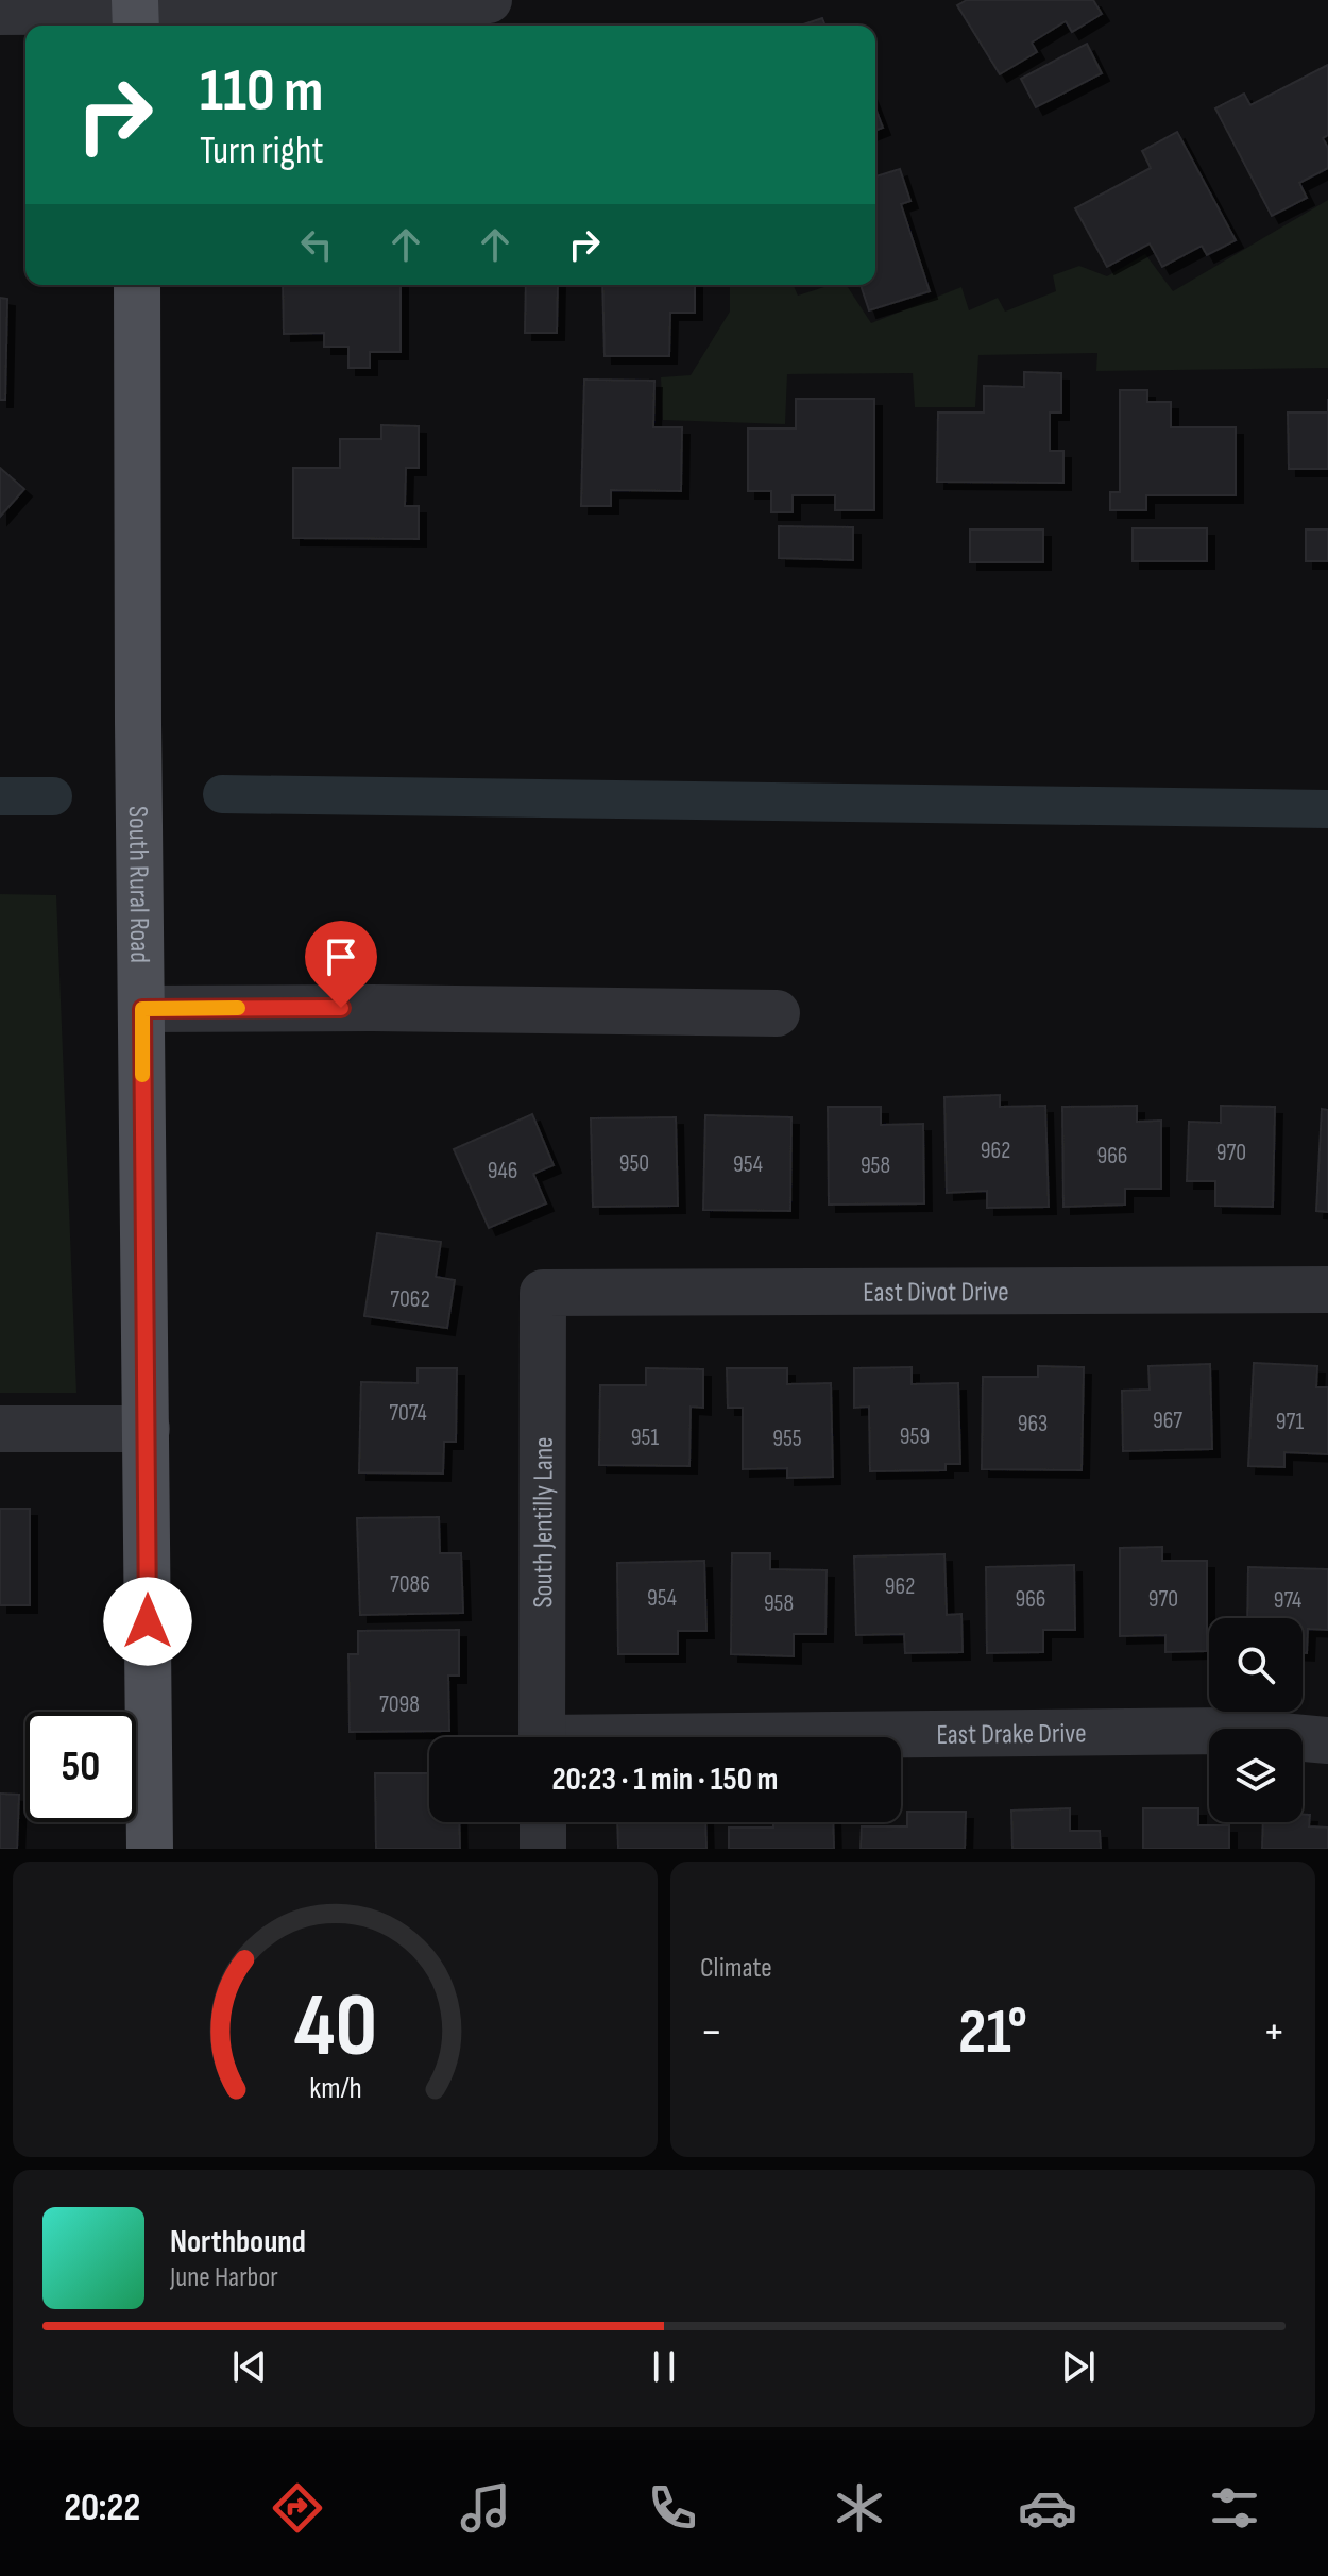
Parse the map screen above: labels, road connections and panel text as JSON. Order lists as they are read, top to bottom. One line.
{"streets":{"main road":["South Rural Road"],"street":["East Divot Drive","South Jentilly Lane","East Drake Drive"]},"crossings":[["East Divot Drive","South Jentilly Lane"]],"house_numbers":["962","970","966","950","954","958","946","7062","7074","967","971","963","959","951","955","7086","962","954","966","970","974","958","7098"],"page":{"turn":["110 m","Turn right"],"limit":"50","trip":"20:23 · 1 min · 150 m","tile":"Climate","heat":["−","21°","+"],"song":["Northbound","June Harbor"],"tabs":"20:22","gauge":["40","km/h"]}}
